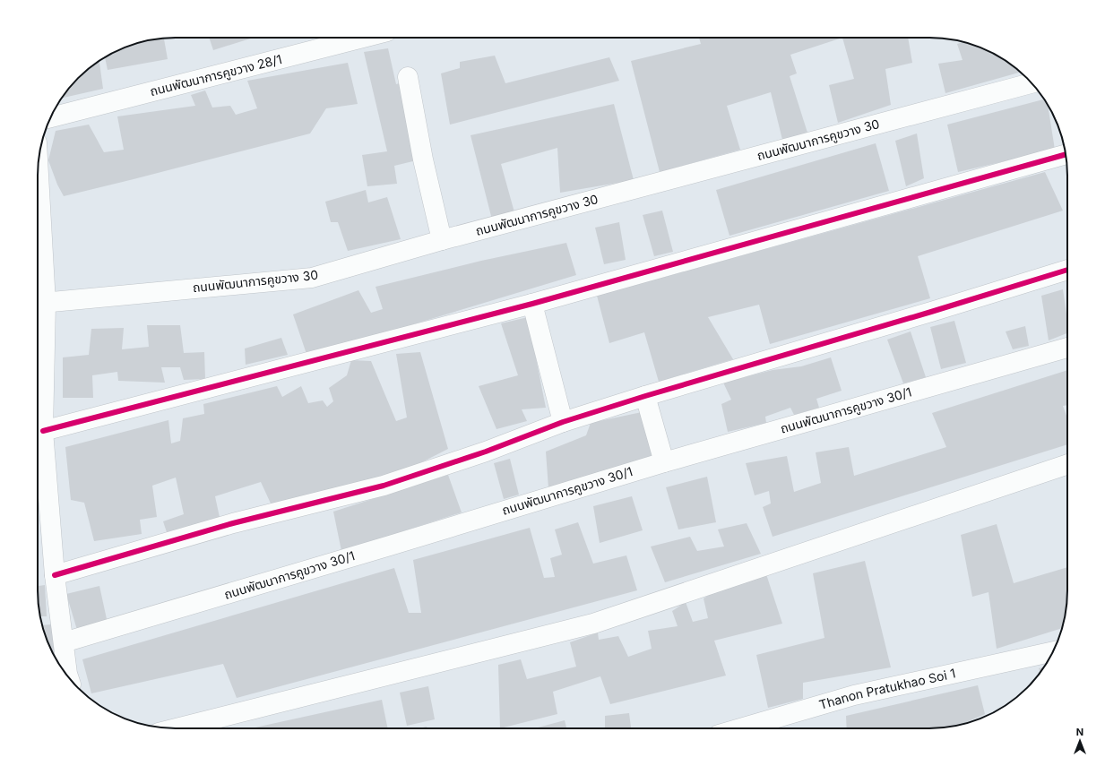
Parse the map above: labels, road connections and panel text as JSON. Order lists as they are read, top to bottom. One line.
{"streets":{"street":["ถนนพัฒนาการคูขวาง 28/1","ถนนพัฒนาการคูขวาง 30","ถนนพัฒนาการคูขวาง 30/1","Thanon Pratukhao Soi 1"]},"north":"top"}
